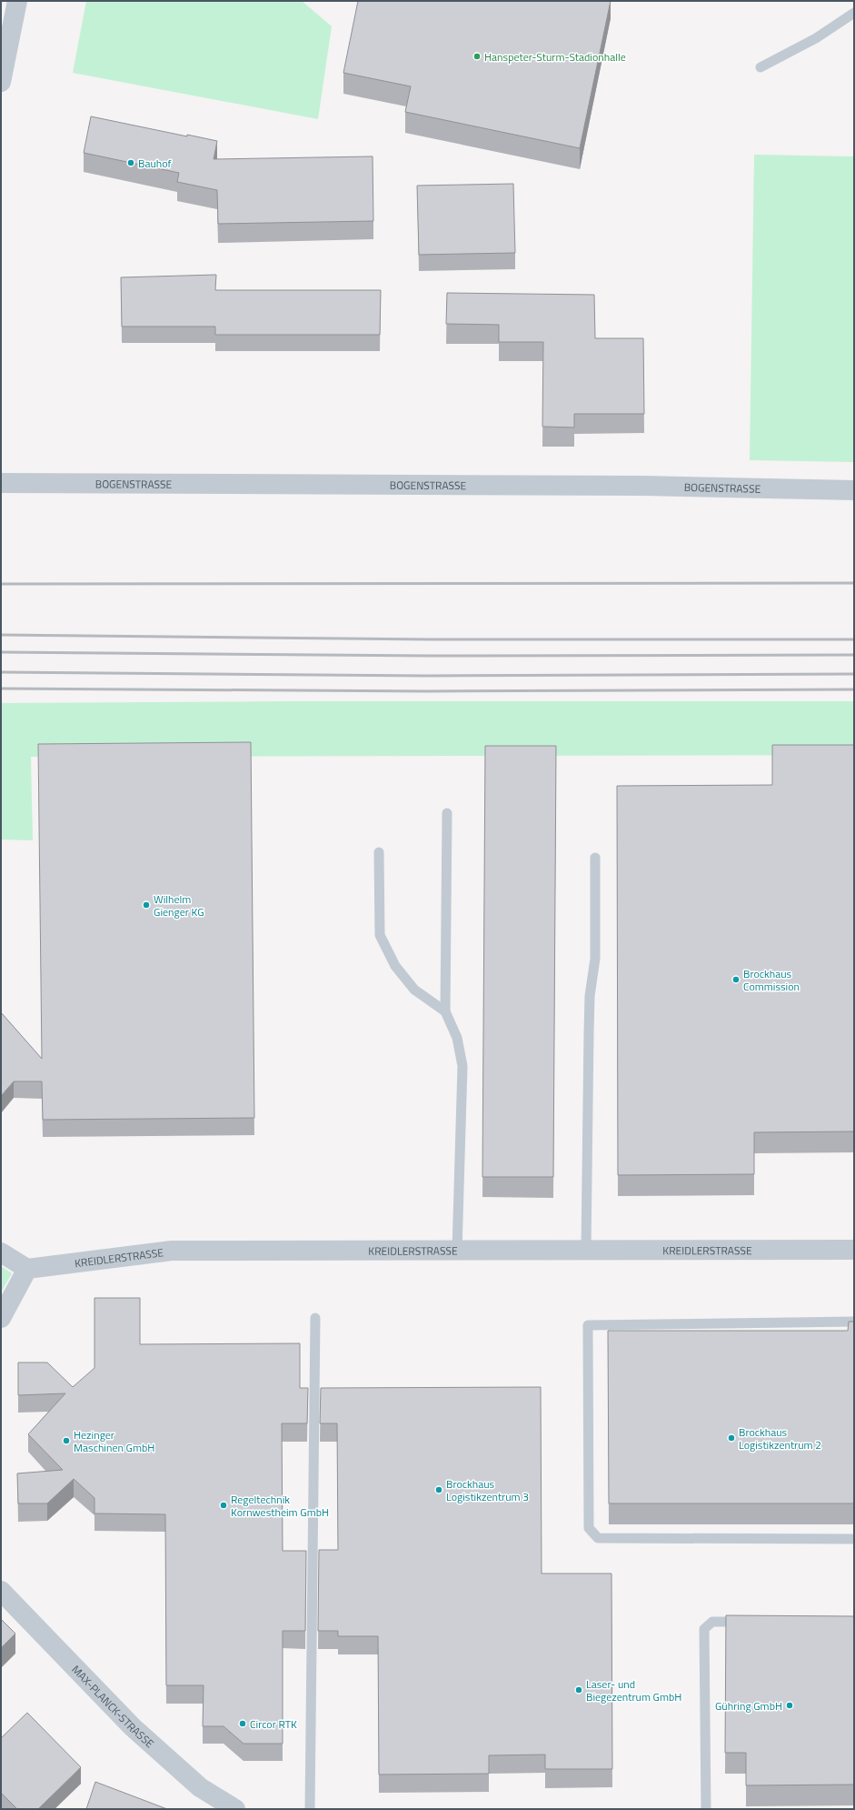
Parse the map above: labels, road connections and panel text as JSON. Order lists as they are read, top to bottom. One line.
{"streets":{"street":["BOGENSTRASSE","KREIDLERSTRASSE","MAX-PLANCK-STRASSE"]},"places":["Hanspeter-Sturm-Stadionhalle","Bauhof","Wilhelm Gienger KG","Brockhaus Commission","Brockhaus Logistikzentrum 2","Hezinger Maschinen GmbH","Brockhaus Logistikzentrum 3","Regeltechnik Kornwestheim GmbH","Laser- und Biegezentrum GmbH","Gühring GmbH","Circor RTK"]}
